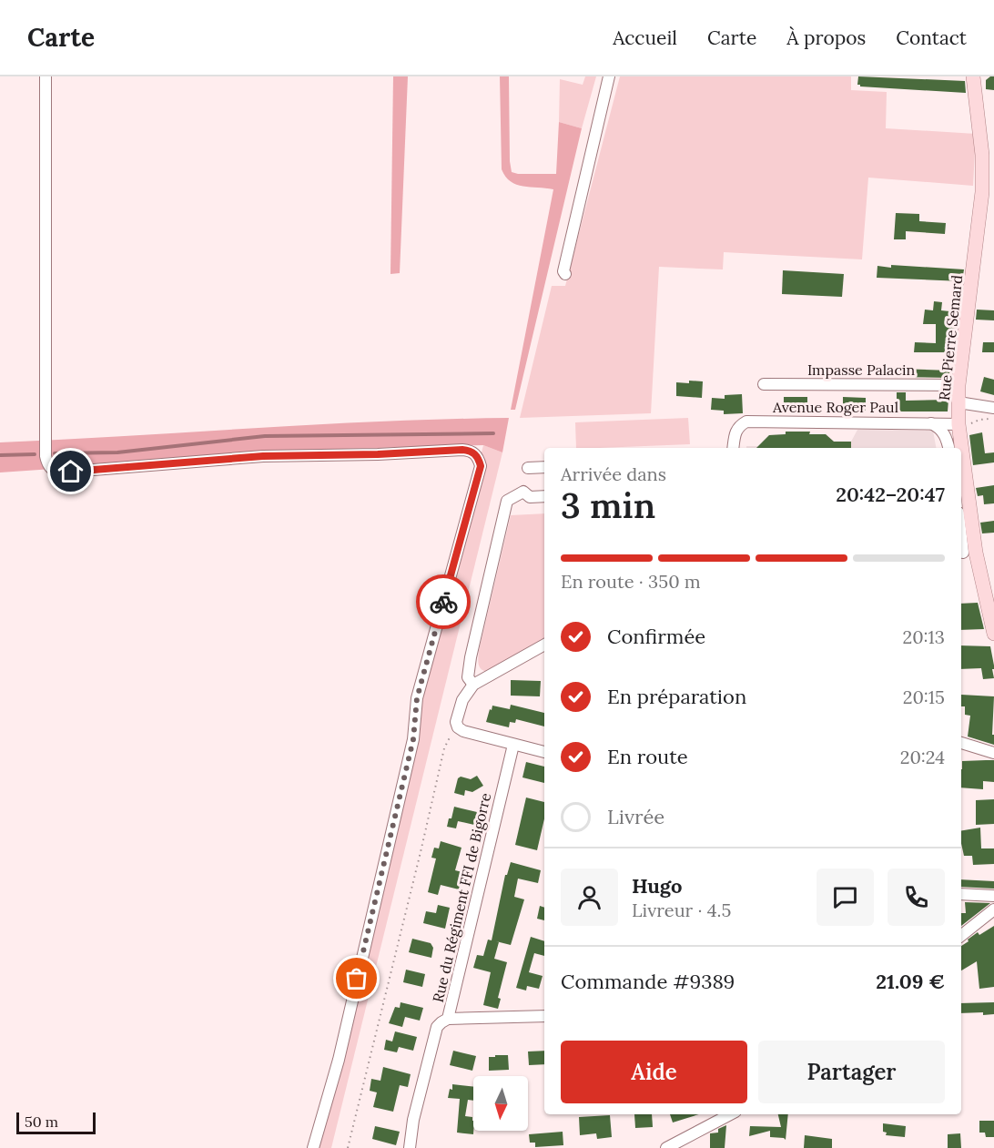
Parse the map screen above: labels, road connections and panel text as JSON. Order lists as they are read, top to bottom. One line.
{"streets":{"main road":["Rue Pierre Semard"],"street":["Impasse Palacin","Avenue Roger Paul","Rue du Régiment FFI de Bigorre"]},"crossings":[["Rue Pierre Semard","Impasse Palacin"],["Rue Pierre Semard","Avenue Roger Paul"]],"scale_bar":"50 m","north":"bottom","page":{"header":"Carte","nav":["Accueil","Carte","À propos","Contact"],"heading":["3 min","Arrivée dans","20:42–20:47"],"panel":["Hugo","Livreur · 4.5","Commande #9389","21.09 €"],"bar":"En route · 350 m","list":[["Confirmée","20:13"],["En préparation","20:15"],["En route","20:24"],"Livrée"],"buttons":["Aide","Partager"],"scale":"50 m"}}
